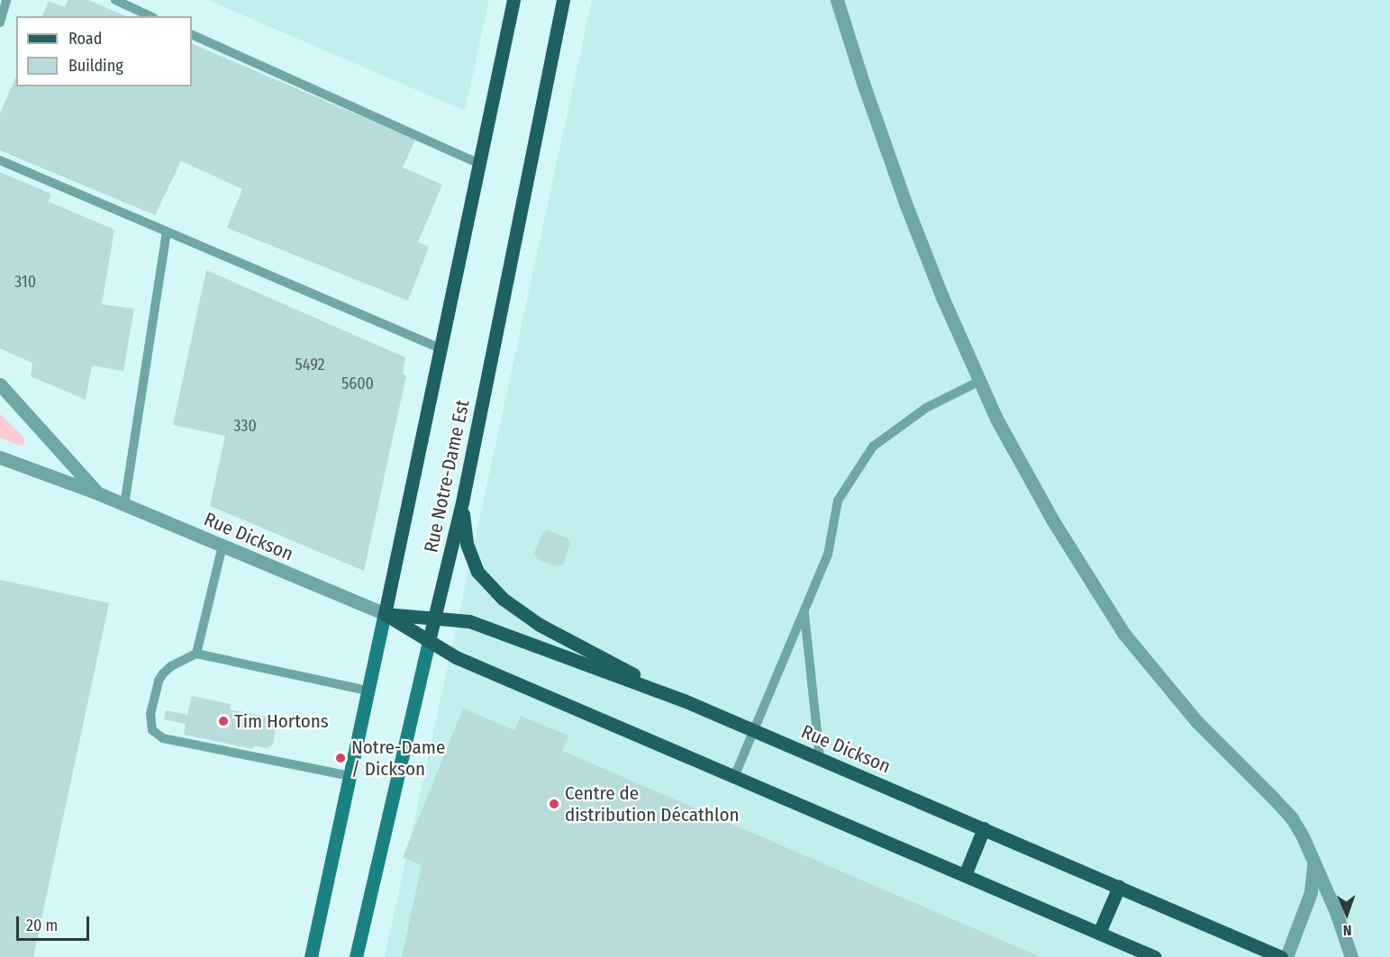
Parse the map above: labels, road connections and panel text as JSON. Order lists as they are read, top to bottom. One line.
{"streets":{"main road":["Rue Notre-Dame Est","Rue Dickson"]},"crossings":[["Rue Notre-Dame Est","Rue Dickson"]],"places":["Tim Hortons","Notre-Dame / Dickson","Centre de distribution Décathlon"],"house_numbers":["310","5492","5600","330"],"legend":["Road","Building"],"scale_bar":"20 m","north":"bottom"}
